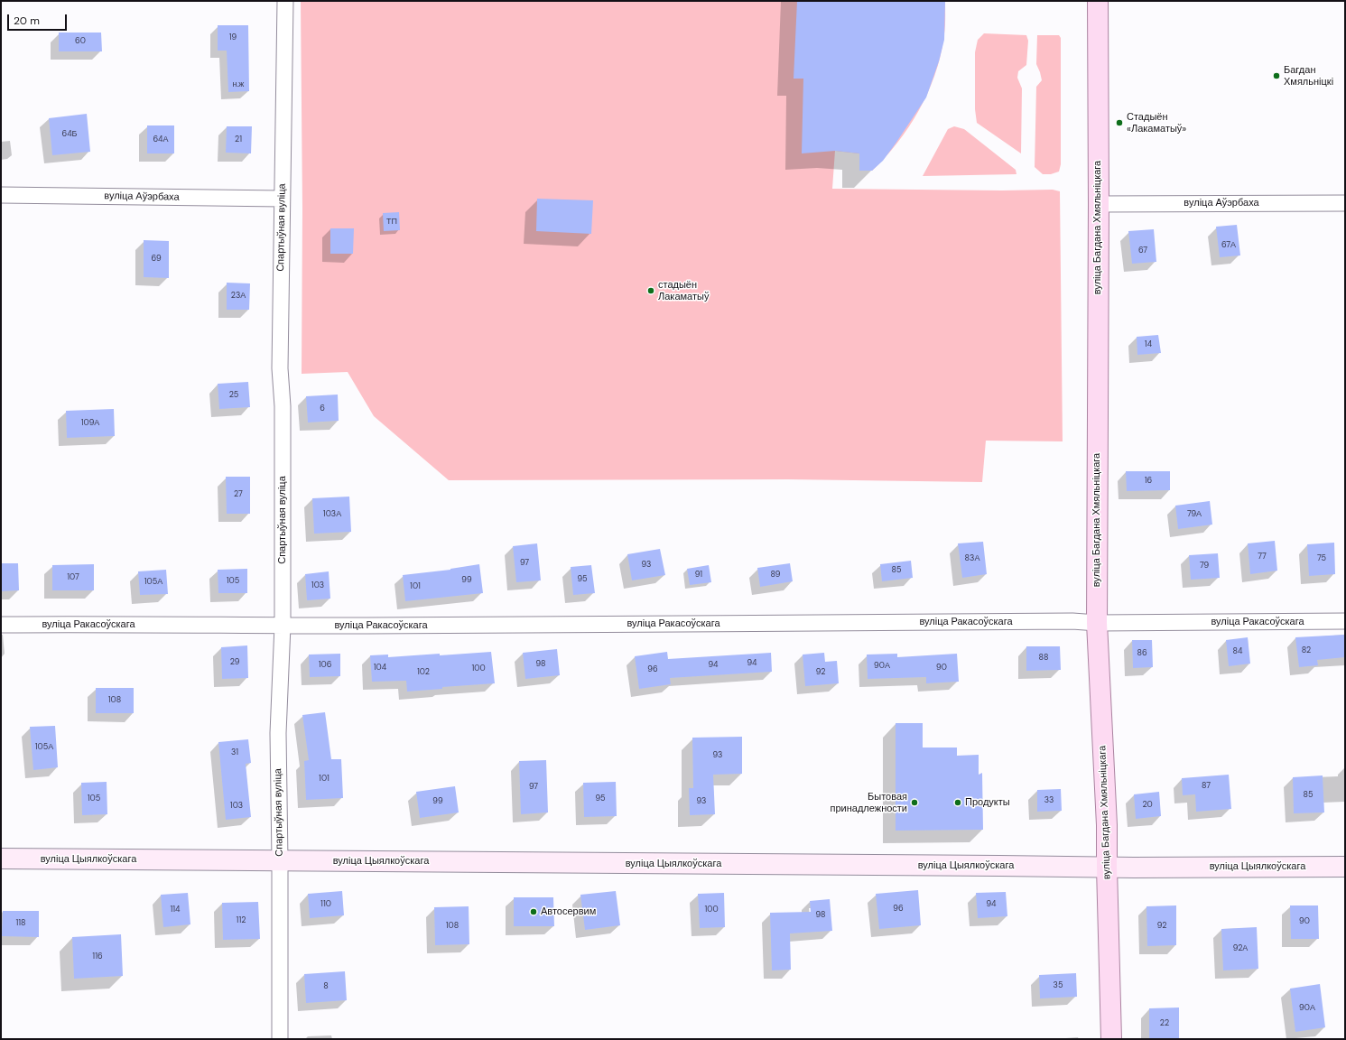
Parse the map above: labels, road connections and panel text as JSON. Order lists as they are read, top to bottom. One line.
{"streets":{"main road":["вуліца Багдана Хмяльніцкага"],"street":["вуліца Аўэрбаха","Спартыўная вуліца","вуліца Ракасоўскага","вуліца Цыялкоўскага"]},"crossings":[["вуліца Аўэрбаха","Спартыўная вуліца"],["вуліца Аўэрбаха","вуліца Багдана Хмяльніцкага"],["Спартыўная вуліца","вуліца Ракасоўскага"],["Спартыўная вуліца","вуліца Цыялкоўскага"],["вуліца Багдана Хмяльніцкага","вуліца Ракасоўскага"],["вуліца Багдана Хмяльніцкага","вуліца Цыялкоўскага"]],"places":["Багдан Хмяльніцкі","Стадыён «Лакаматыў»","стадыён Лакаматыў","Бытовая принадлежности","Продукты","Автосервим"],"house_numbers":["19","60","н.ж","64Б","64А","21","ТП","67А","67","69","23А","14","25","6","109А","16","27","103А","79А","77","83А","75","97","93","79","85","91","89","107","95","99","105","105А","103","101","82","84","86","88","29","94","98","106","94","90А","104","90","100","96","102","92","108","105А","31","93","101","87","97","85","105","95","33","99","93","20","103","110","94","96","114","100","98","112","90","118","108","92","92А","116","35","8","90А","22"],"scale_bar":"20 m"}
